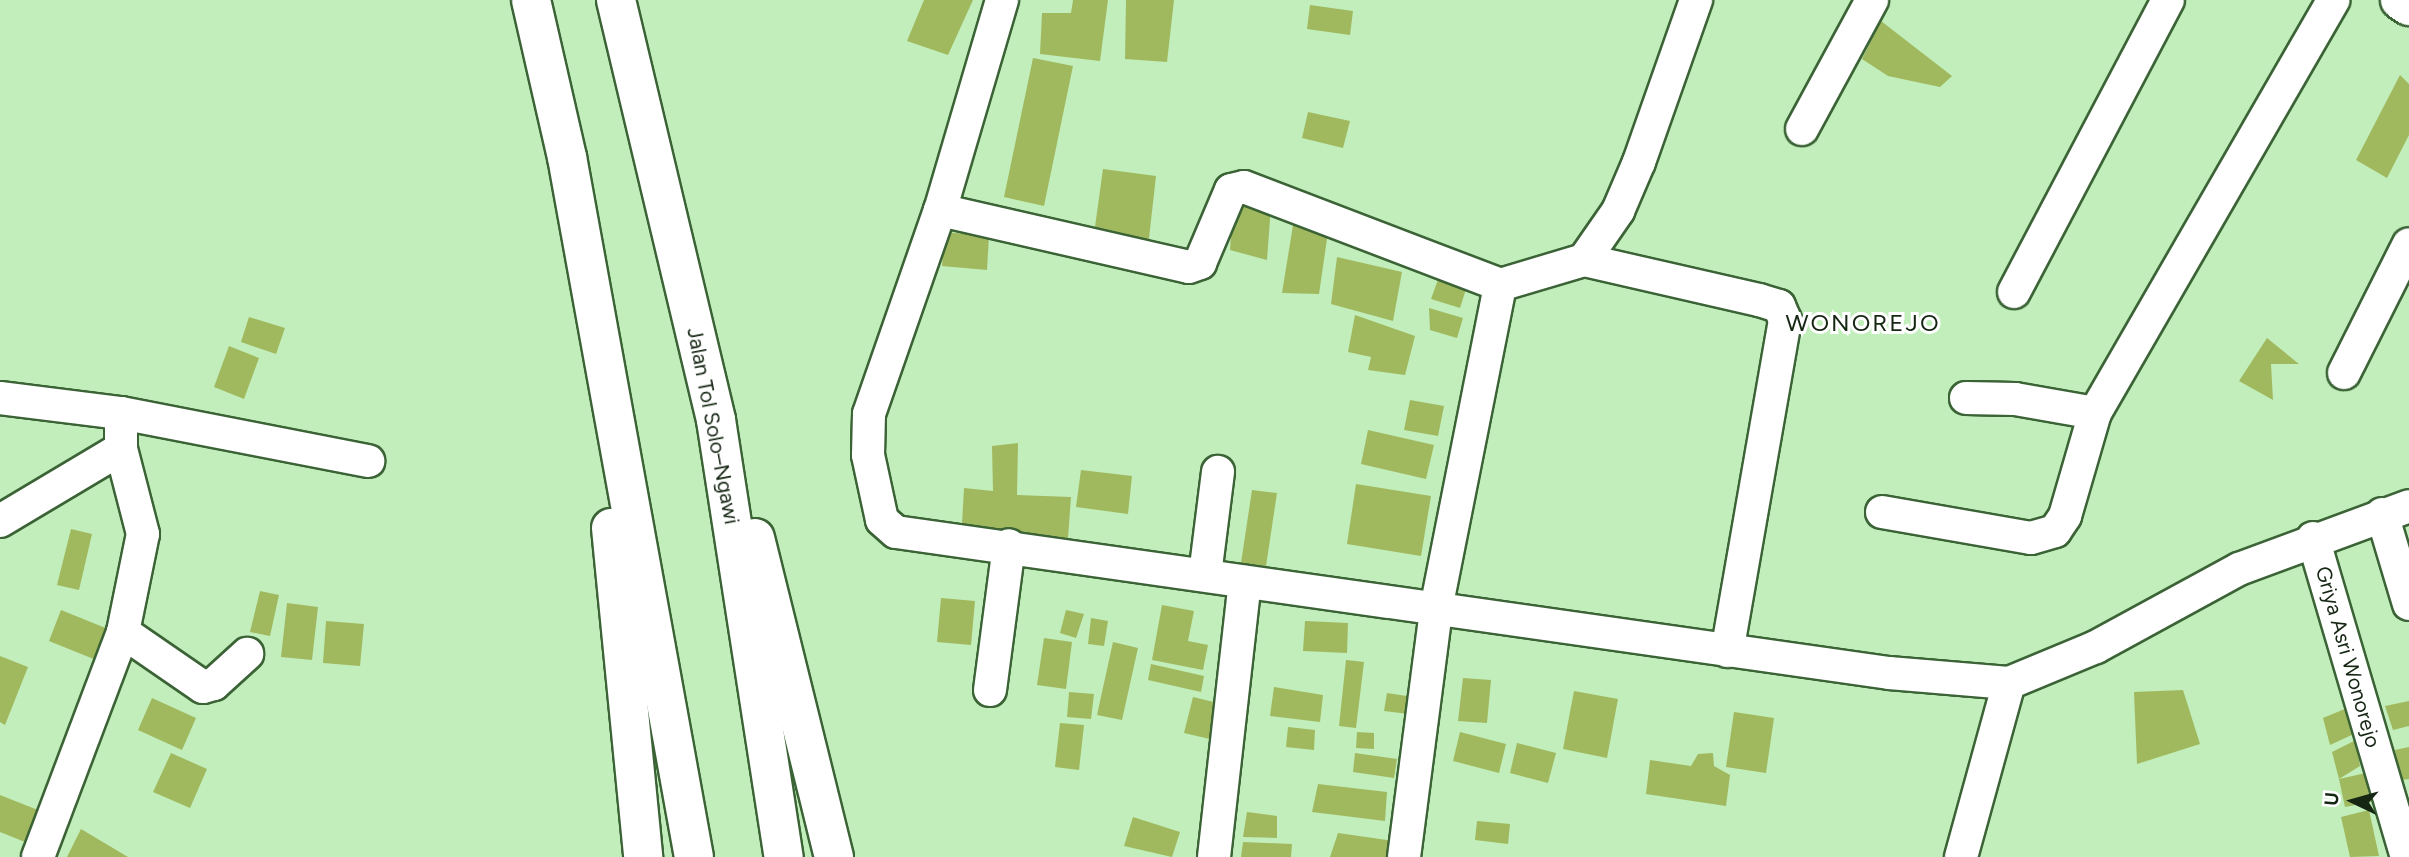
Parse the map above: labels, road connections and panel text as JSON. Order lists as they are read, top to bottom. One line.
{"streets":{"main road":["Jalan Tol Solo–Ngawi"],"street":["Griya Asri Wonorejo"]},"districts":["WONOREJO"],"north":"left"}
